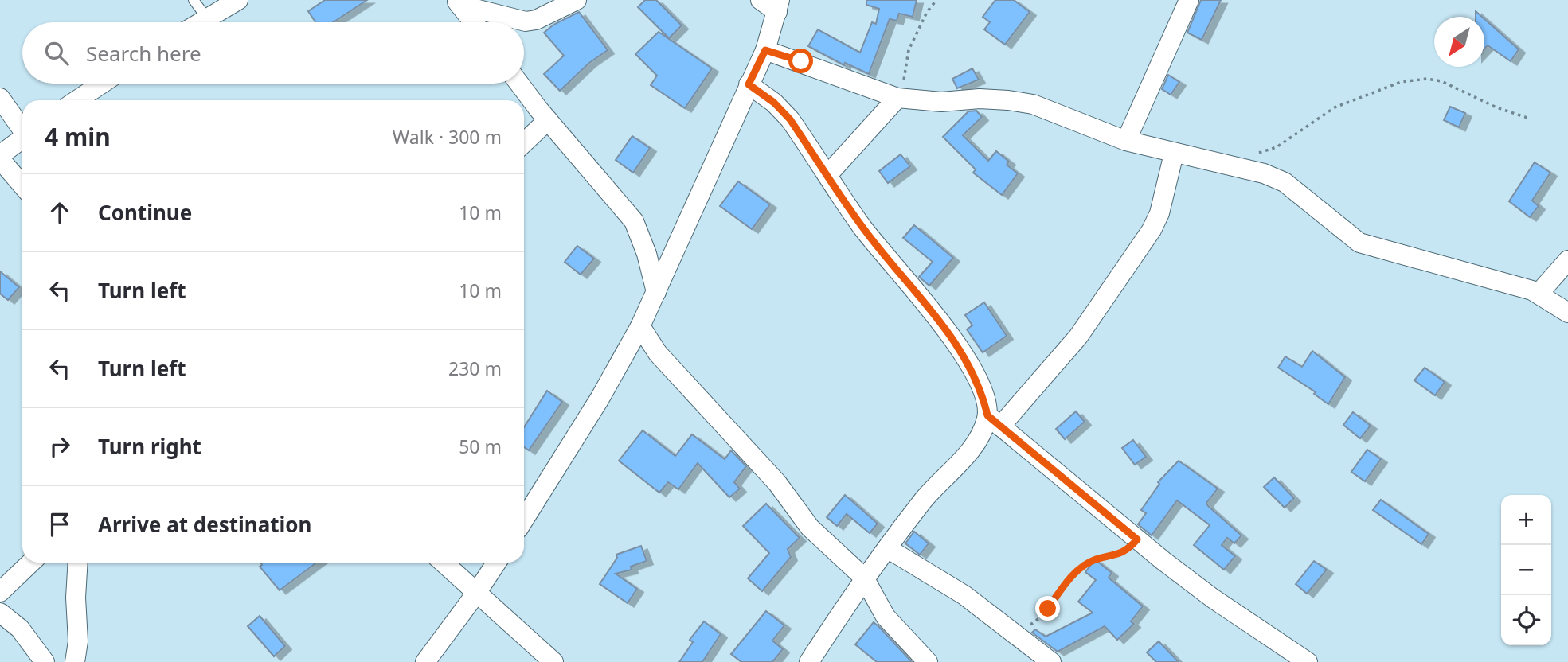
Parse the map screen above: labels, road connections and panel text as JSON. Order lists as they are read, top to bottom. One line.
{"north":"bottom left","page":{"search":"Search here","heading":["4 min","Walk · 300 m"],"list":[["Continue","10 m"],["Turn left","10 m"],["Turn left","230 m"],["Turn right","50 m"],"Arrive at destination"],"map_buttons":["+","−"]}}
